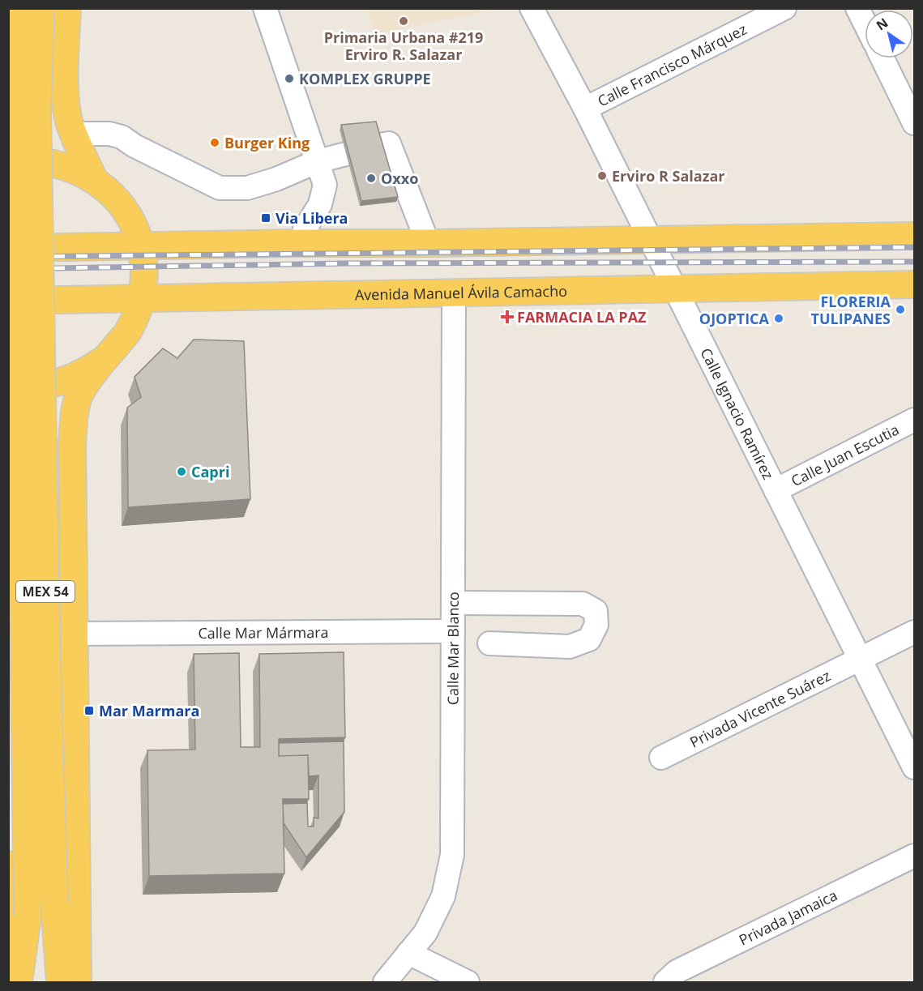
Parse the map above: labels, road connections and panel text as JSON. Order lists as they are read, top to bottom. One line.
{"streets":{"main road":["Avenida Manuel Ávila Camacho","MEX 54"],"street":["Calle Francisco Márquez","Calle Ignacio Ramírez","Calle Juan Escutia","Calle Mar Mármara","Calle Mar Blanco","Privada Vicente Suárez","Privada Jamaica"]},"crossings":[["Calle Francisco Márquez","Calle Ignacio Ramírez"],["Avenida Manuel Ávila Camacho","Calle Ignacio Ramírez"],["Avenida Manuel Ávila Camacho","Calle Mar Blanco"],["Calle Ignacio Ramírez","Calle Juan Escutia"],["Calle Ignacio Ramírez","Privada Vicente Suárez"],["Calle Mar Mármara","Calle Mar Blanco"]],"places":{"other":["Primaria Urbana #219 Erviro R. Salazar","KOMPLEX GRUPPE","Burger King","Erviro R Salazar","Oxxo","FLORERIA TULIPANES","OJOPTICA","Capri"],"transit":["Via Libera","Mar Marmara"],"health":["FARMACIA LA PAZ"]},"north":"top left"}
